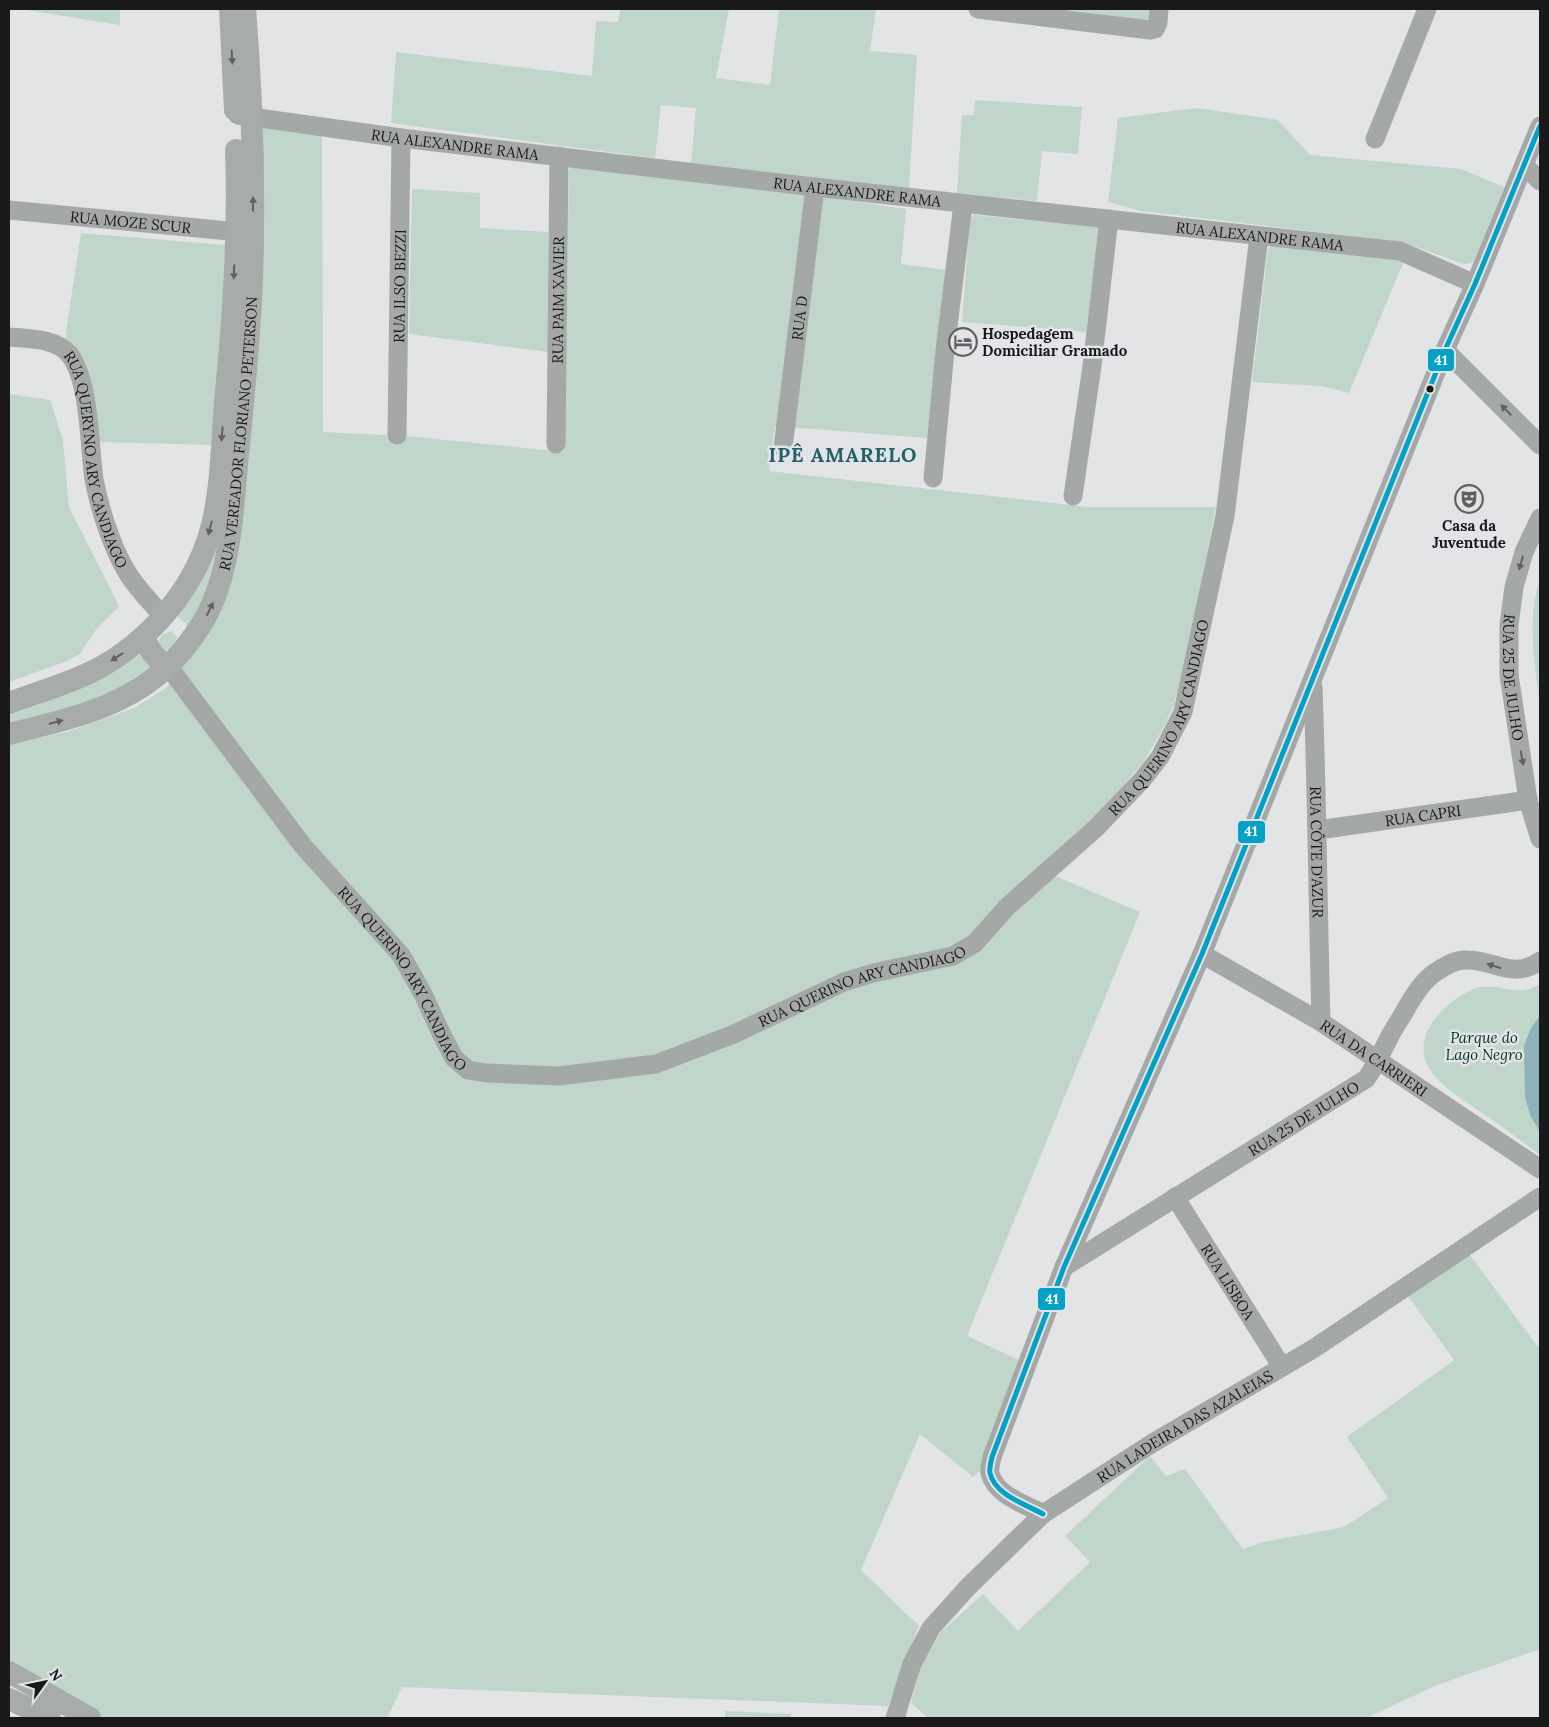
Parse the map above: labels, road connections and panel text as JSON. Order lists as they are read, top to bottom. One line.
{"streets":{"main road":["RUA VEREADOR FLORIANO PETERSON"],"street":["RUA ALEXANDRE RAMA","RUA MOZE SCUR","RUA ILSO BEZZI","RUA PAIM XAVIER","RUA D","RUA QUERYNO ARY CANDIAGO","RUA 25 DE JULHO","RUA QUERINO ARY CANDIAGO","RUA CAPRI","RUA CÔTE D'AZUR","RUA DA CARRIERI","RUA LISBOA","RUA LADEIRA DAS AZALEIAS"]},"crossings":[["RUA ALEXANDRE RAMA","RUA ILSO BEZZI"],["RUA ALEXANDRE RAMA","RUA PAIM XAVIER"],["RUA ALEXANDRE RAMA","RUA D"],["RUA ALEXANDRE RAMA","RUA VEREADOR FLORIANO PETERSON"],["RUA ALEXANDRE RAMA","RUA QUERINO ARY CANDIAGO"],["RUA MOZE SCUR","RUA VEREADOR FLORIANO PETERSON"],["RUA VEREADOR FLORIANO PETERSON","RUA QUERYNO ARY CANDIAGO"],["RUA VEREADOR FLORIANO PETERSON","RUA QUERINO ARY CANDIAGO"],["RUA QUERYNO ARY CANDIAGO","RUA QUERINO ARY CANDIAGO"],["RUA 25 DE JULHO","RUA CAPRI"],["RUA 25 DE JULHO","RUA DA CARRIERI"],["RUA 25 DE JULHO","RUA LISBOA"],["RUA CAPRI","RUA CÔTE D'AZUR"],["RUA CÔTE D'AZUR","RUA DA CARRIERI"],["RUA LISBOA","RUA LADEIRA DAS AZALEIAS"]],"districts":["IPÊ AMARELO"],"parks":["Parque do Lago Negro"],"places":{"hotel":["Hospedagem Domiciliar Gramado"],"theatre":["Casa da Juventude"]},"lines":["transit line 41"],"north":"top right"}
